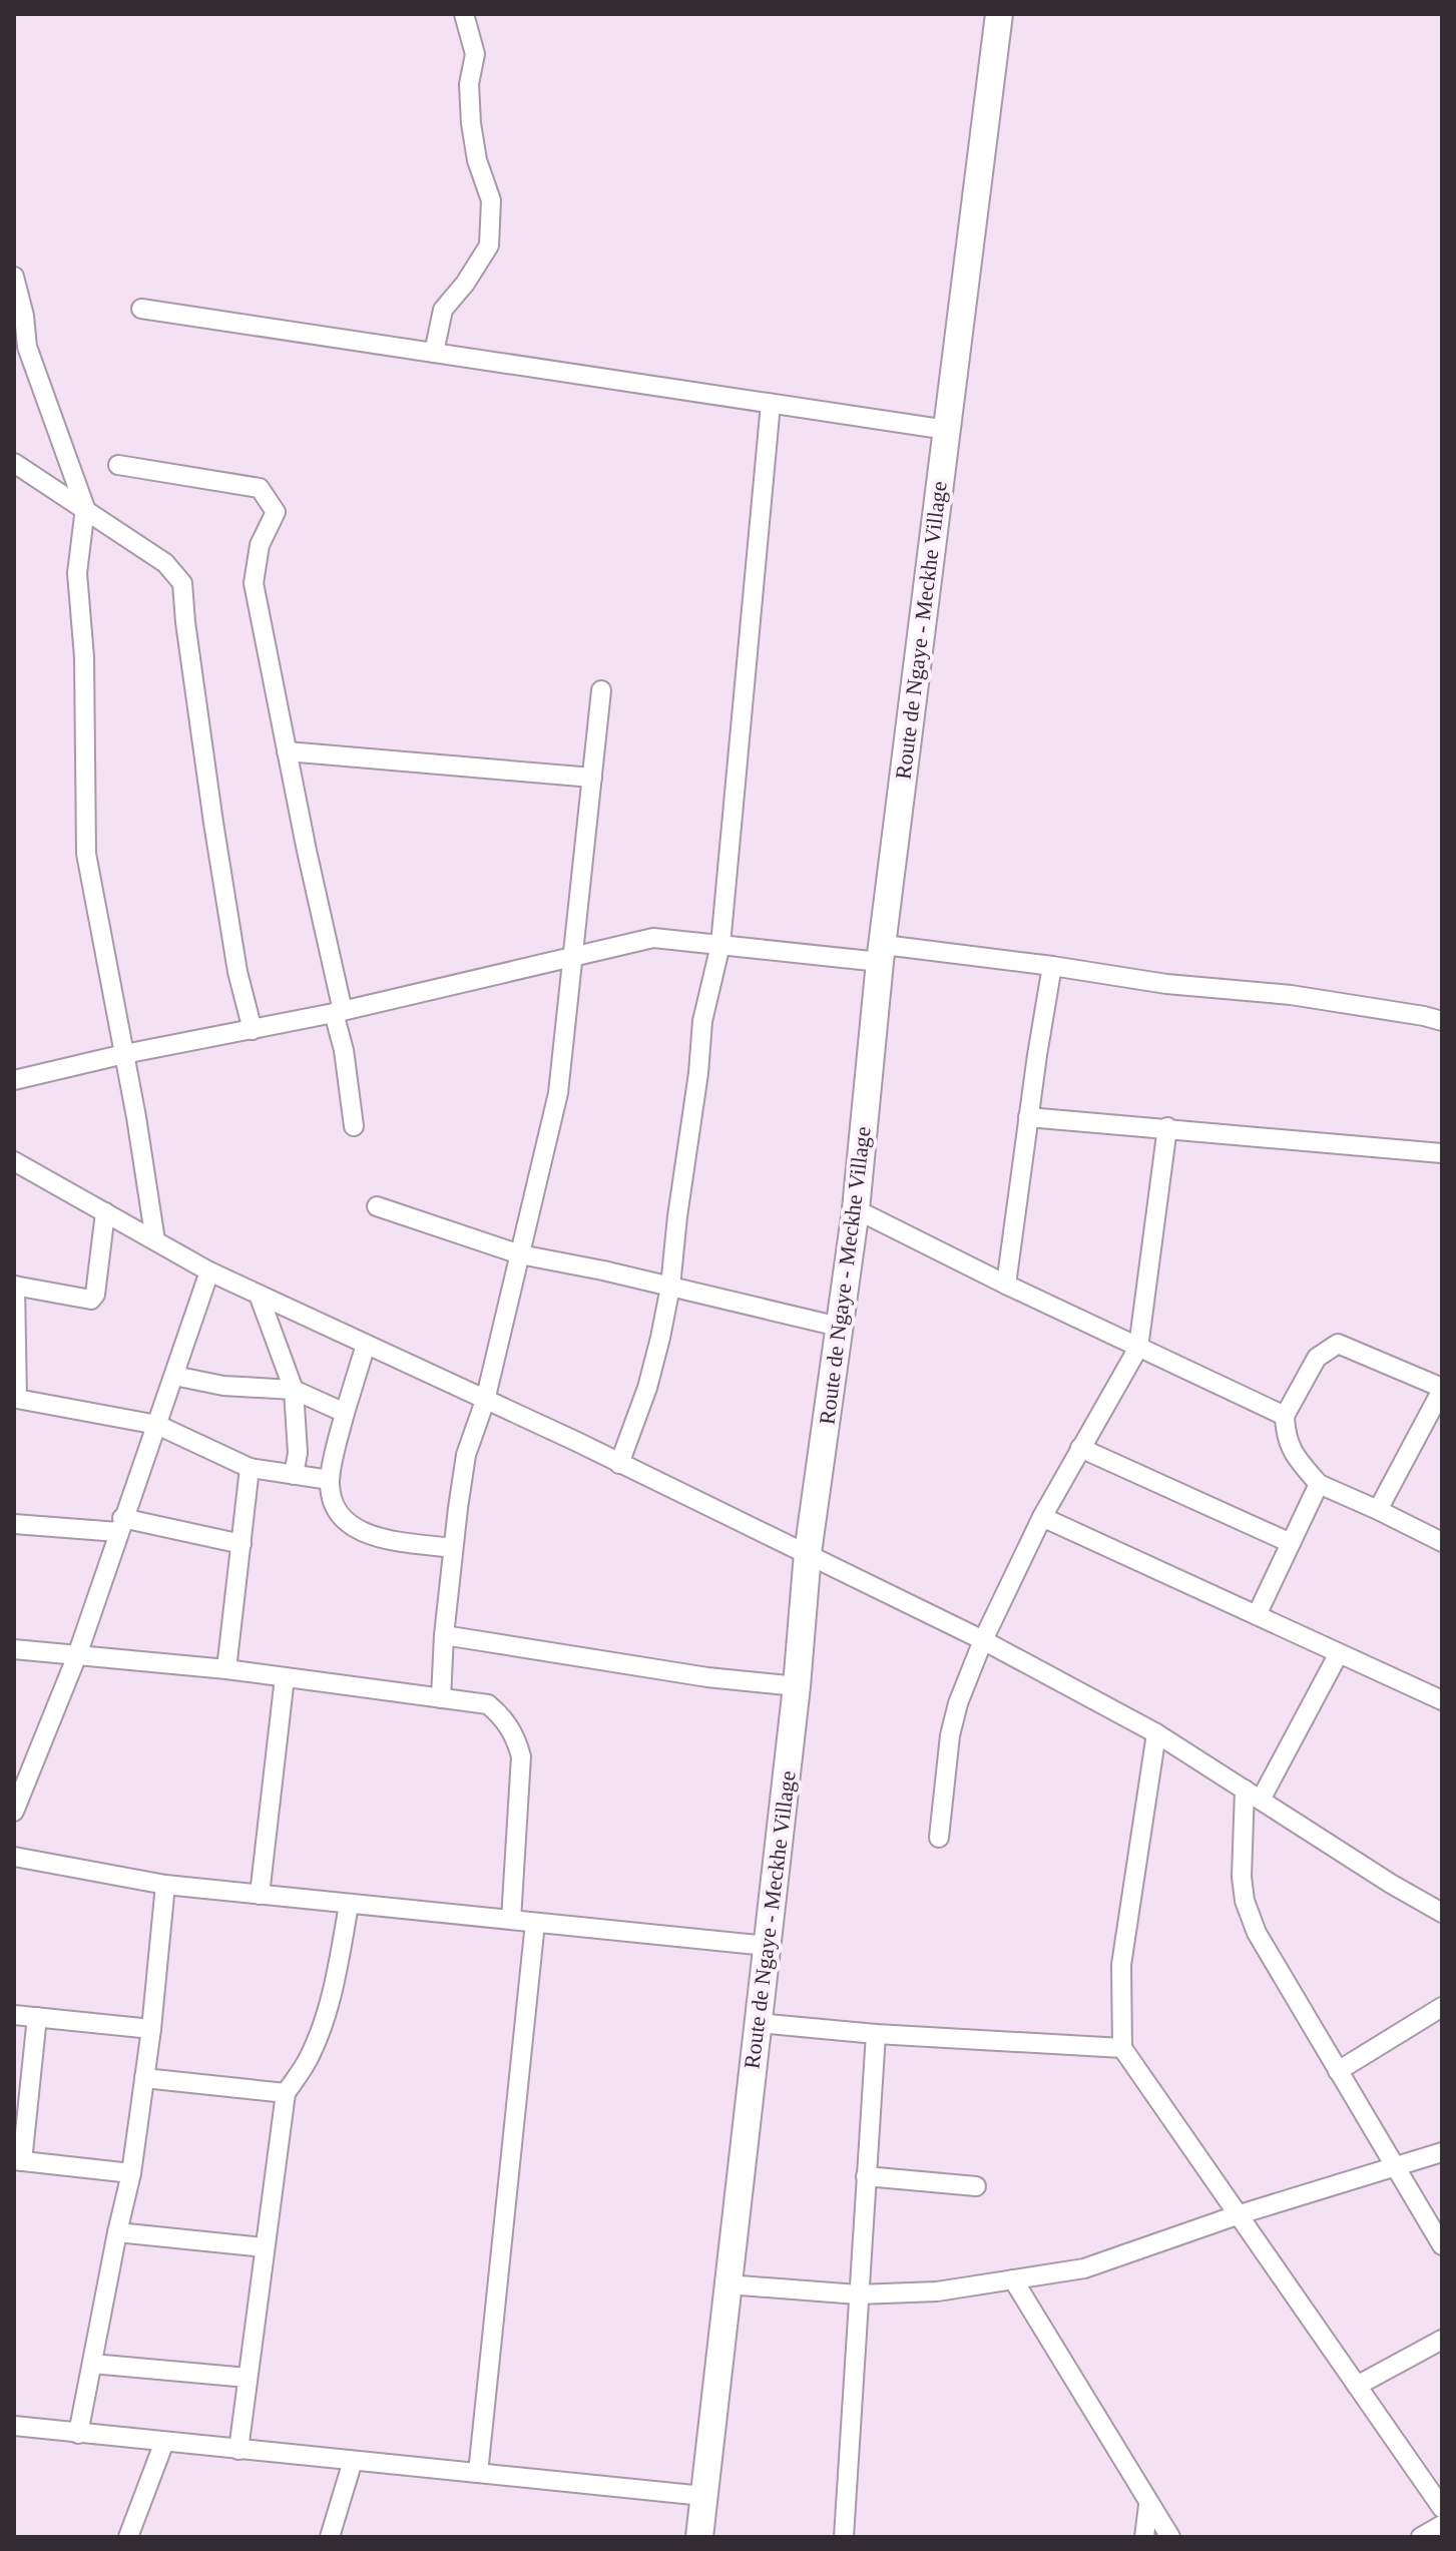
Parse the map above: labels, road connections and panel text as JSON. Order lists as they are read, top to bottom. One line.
{"streets":{"main road":["Route de Ngaye - Meckhe Village"]}}
